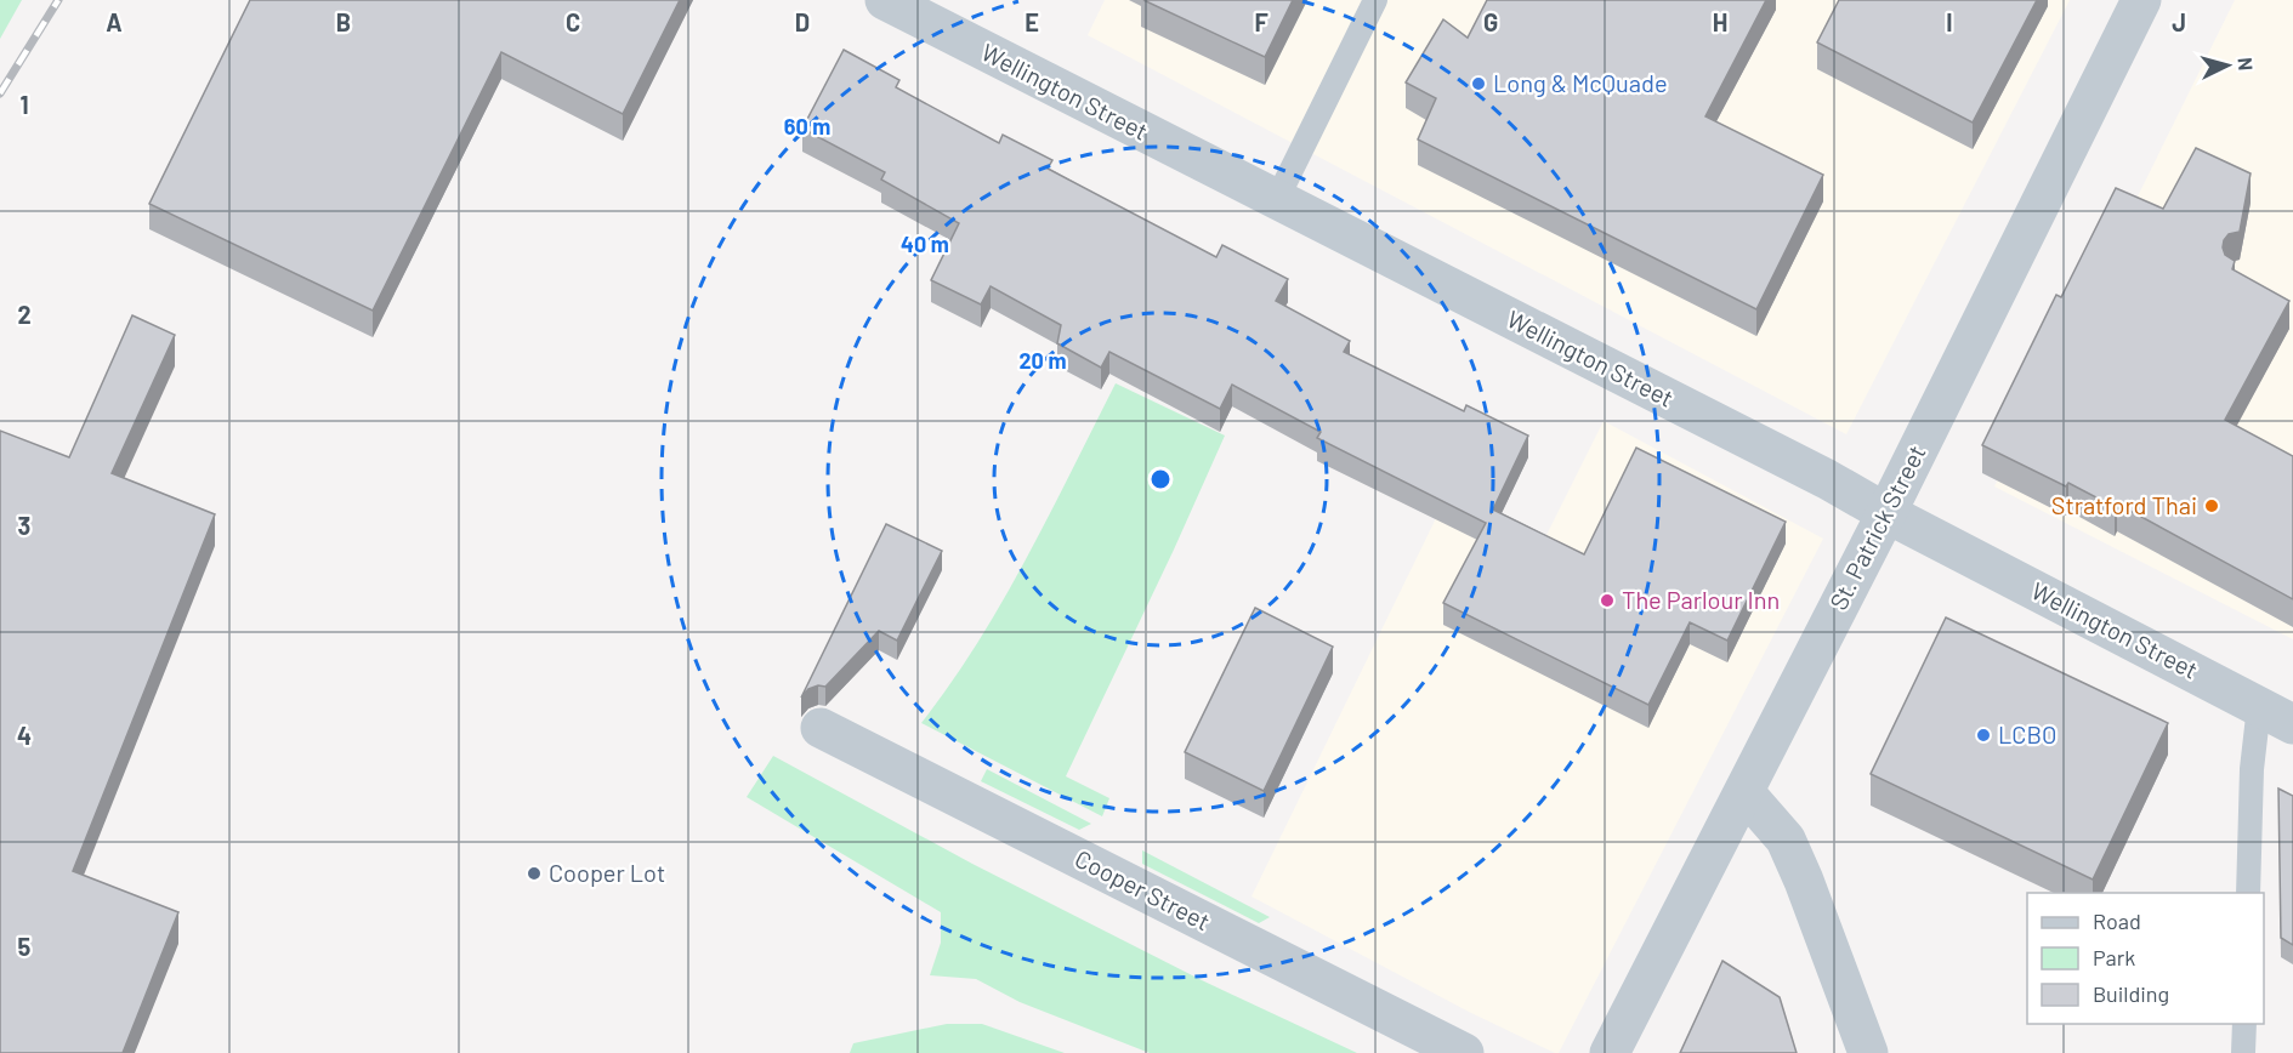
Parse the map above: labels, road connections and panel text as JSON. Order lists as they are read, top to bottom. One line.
{"streets":{"street":["Wellington Street","St. Patrick Street","Cooper Street"]},"crossings":[["Wellington Street","St. Patrick Street"]],"places":["Long & McQuade","Stratford Thai","The Parlour Inn","LCBO","Cooper Lot"],"legend":["Road","Park","Building"],"north":"right","grid":{"columns":["A","B","C","D","E","F","G","H","I","J"],"rows":["1","2","3","4","5"]},"rings":["60 m","40 m","20 m"]}
